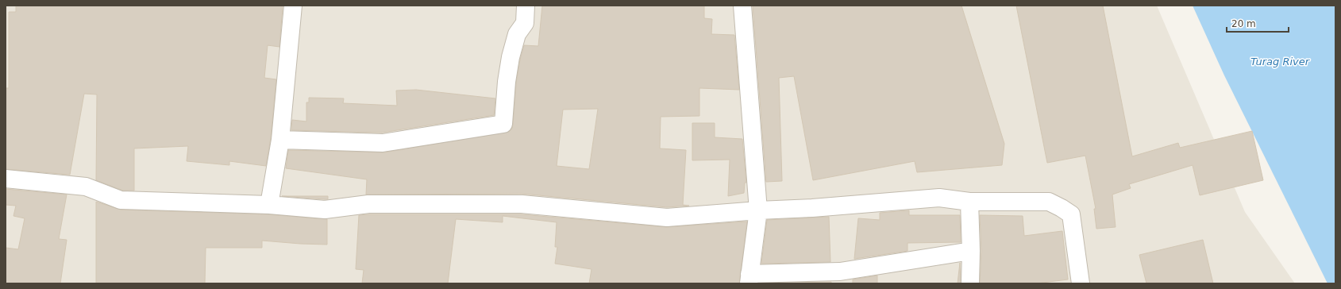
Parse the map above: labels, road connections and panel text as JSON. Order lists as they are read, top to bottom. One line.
{"water":["Turag River"],"scale_bar":"20 m"}
